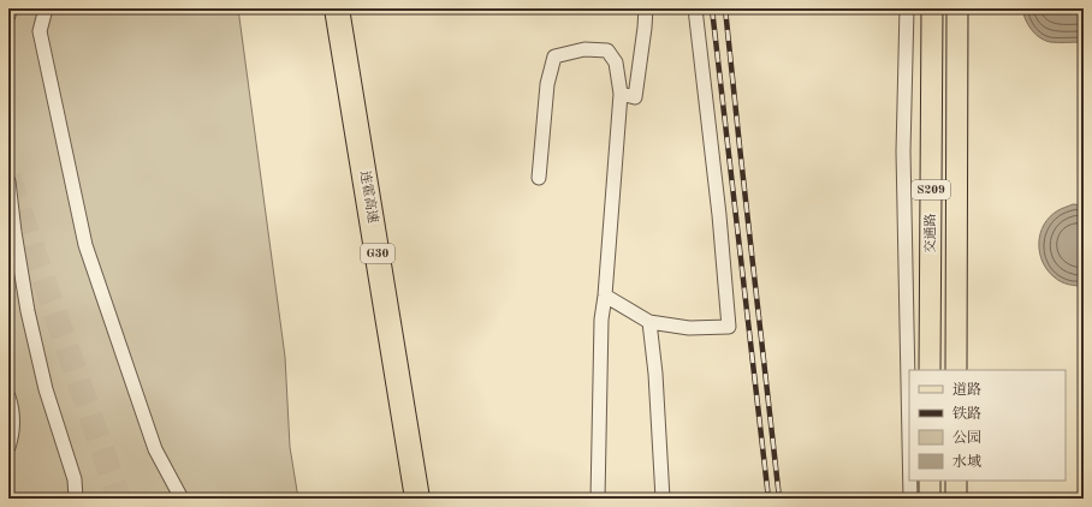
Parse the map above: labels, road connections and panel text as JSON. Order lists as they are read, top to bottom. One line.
{"streets":{"highway":["连霍高速","G30"],"main road":["S209","交通路"]},"legend":["道路","铁路","公园","水域"]}
